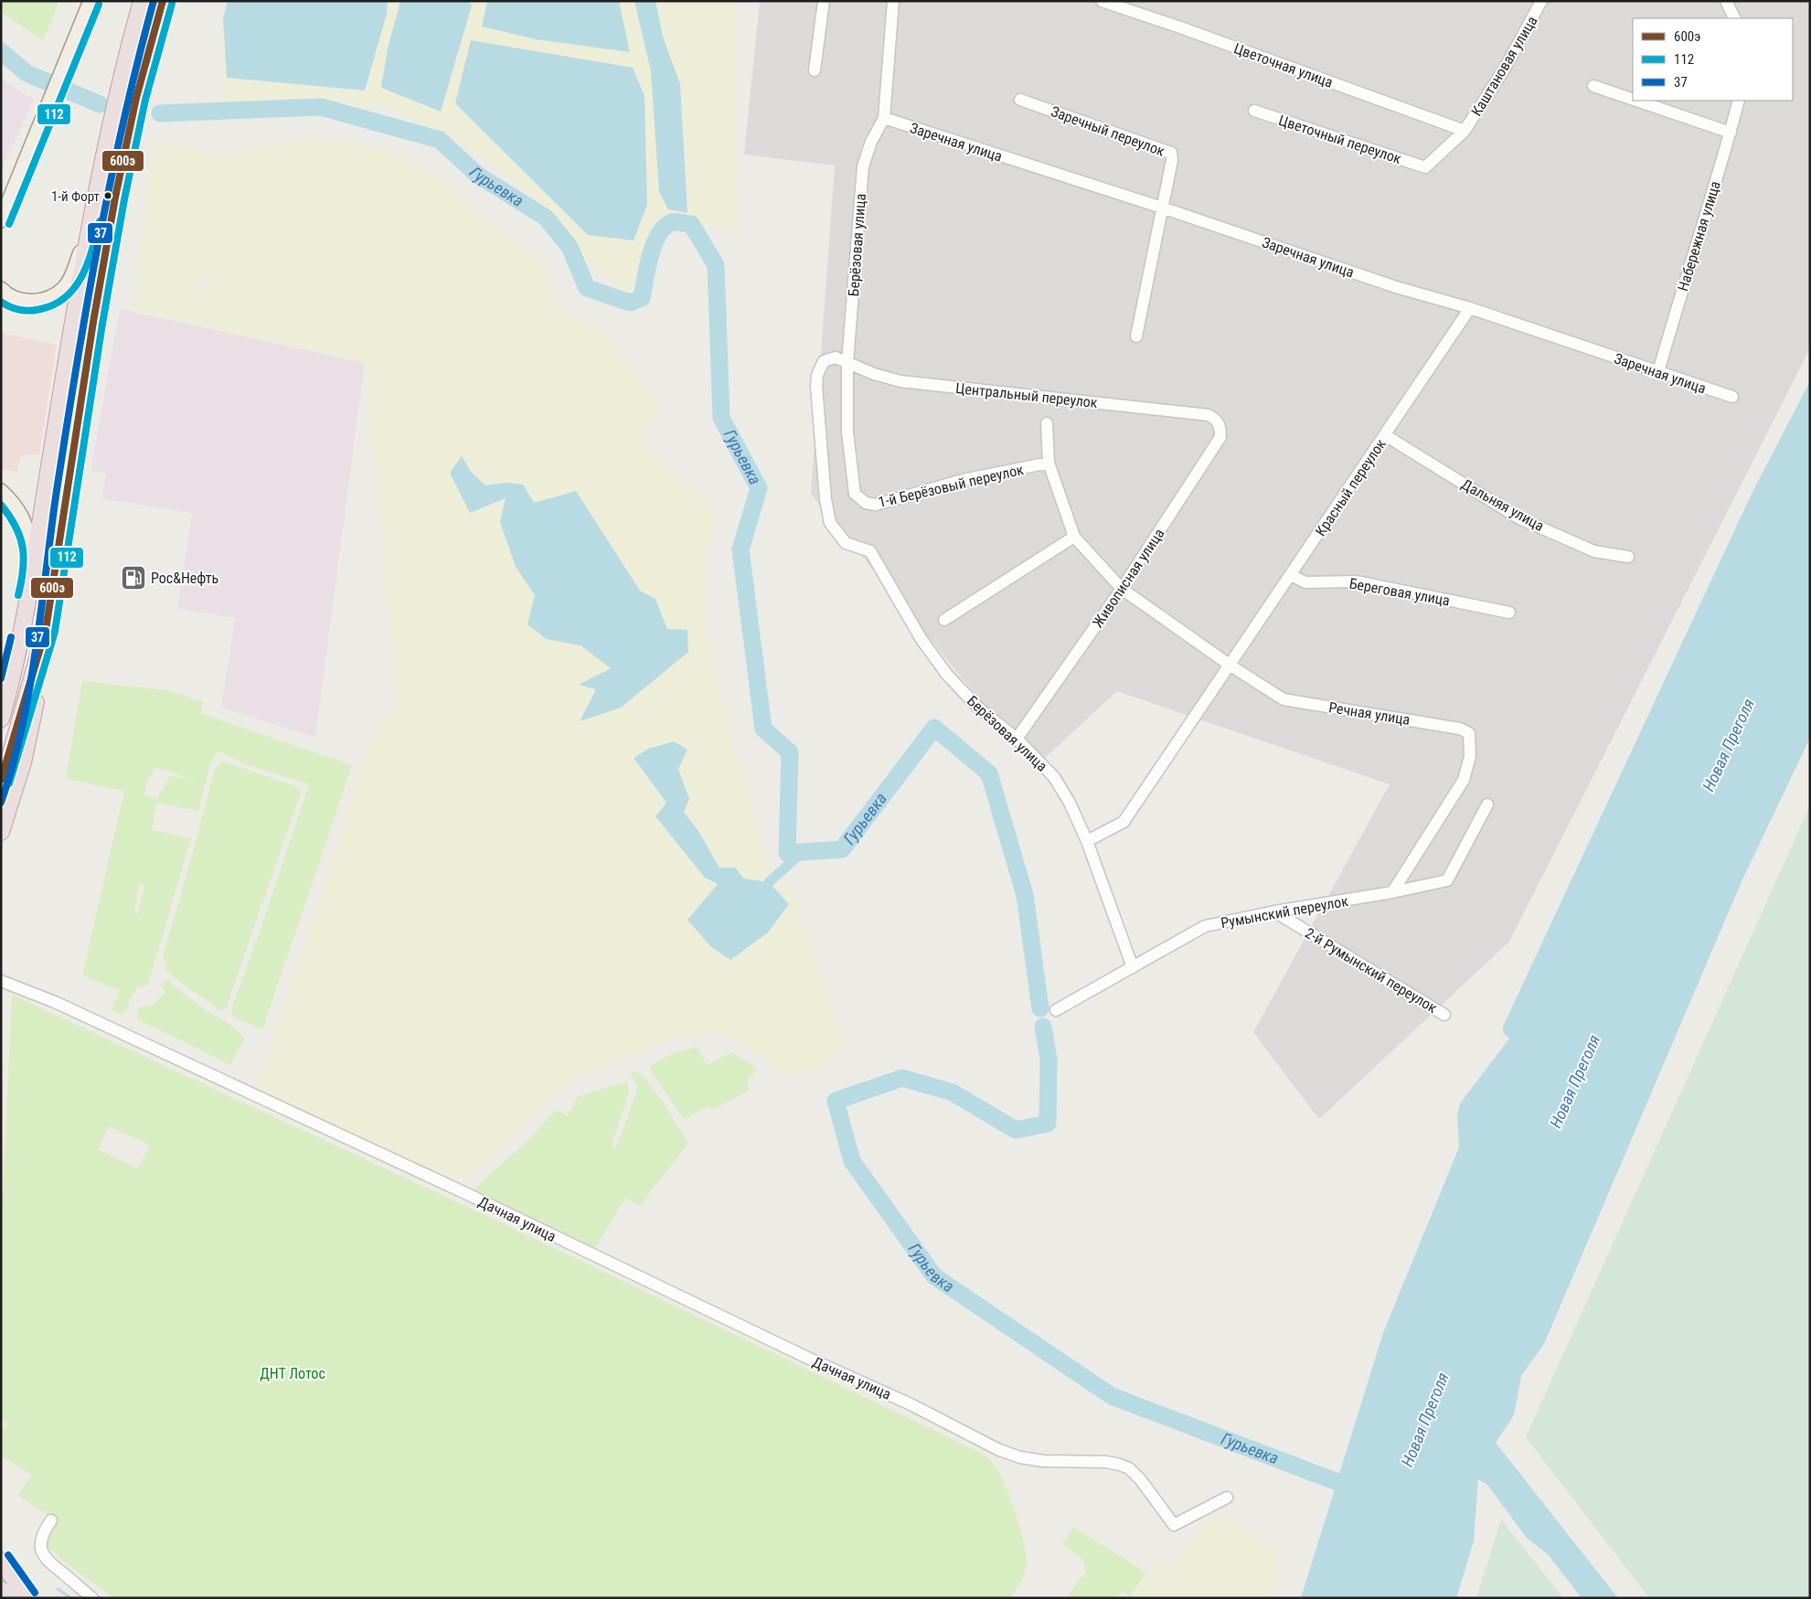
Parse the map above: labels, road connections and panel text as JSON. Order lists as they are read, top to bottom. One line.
{"streets":{"street":["Цветочная улица","Каштановая улица","Заречный переулок","Цветочный переулок","Заречная улица","Набережная улица","Берёзовая улица","Центральный переулок","1-й Берёзовый переулок","Красный переулок","Дальняя улица","Живописная улица","Береговая улица","Речная улица","Румынский переулок","2-й Румынский переулок","Дачная улица"]},"crossings":[["Цветочная улица","Каштановая улица"],["Каштановая улица","Цветочный переулок"],["Заречный переулок","Заречная улица"],["Заречная улица","Набережная улица"],["Заречная улица","Берёзовая улица"],["Заречная улица","Красный переулок"],["Берёзовая улица","Центральный переулок"],["Берёзовая улица","1-й Берёзовый переулок"],["Берёзовая улица","Красный переулок"],["Берёзовая улица","Живописная улица"],["Берёзовая улица","Румынский переулок"],["Центральный переулок","1-й Берёзовый переулок"],["Центральный переулок","Живописная улица"],["Центральный переулок","Речная улица"],["Красный переулок","Дальняя улица"],["Красный переулок","Береговая улица"],["Красный переулок","Речная улица"],["Живописная улица","Речная улица"],["Речная улица","Румынский переулок"],["Румынский переулок","2-й Румынский переулок"]],"water":["Гурьевка","Новая Преголя"],"parks":["ДНТ Лотос"],"places":{"other":["1-й Форт"],"fuel station":["Рос&Нефть"]},"lines":["transit line 600э","transit line 37","transit line 112"],"legend":["600э","112","37"]}
